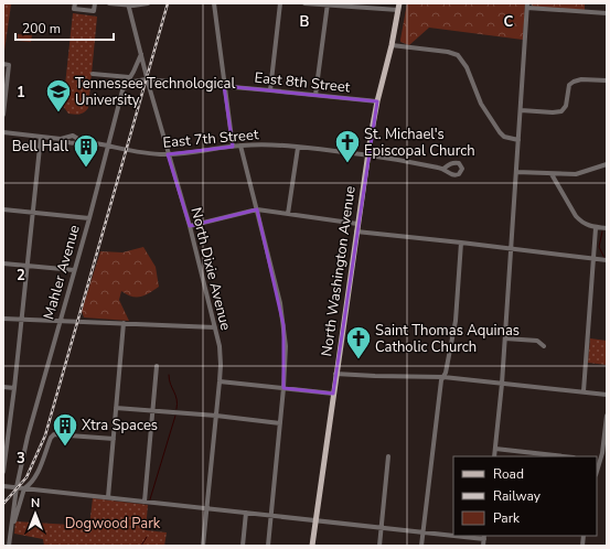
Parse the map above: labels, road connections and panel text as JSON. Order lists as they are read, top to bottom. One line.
{"streets":{"main road":["North Washington Avenue"],"street":["East 8th Street","East 7th Street","North Dixie Avenue","Mahler Avenue"]},"crossings":[["East 8th Street","North Dixie Avenue"],["East 8th Street","North Washington Avenue"],["East 7th Street","North Dixie Avenue"],["East 7th Street","North Washington Avenue"],["East 7th Street","Mahler Avenue"],["North Dixie Avenue","Mahler Avenue"]],"parks":["Dogwood Park"],"places":{"school or university":["Tennessee Technological University"],"church":["St. Michael's Episcopal Church","Saint Thomas Aquinas Catholic Church"],"building":["Bell Hall","Xtra Spaces"]},"legend":["Road","Railway","Park"],"scale_bar":"200 m","north":"top","grid":{"columns":["B","C"],"rows":["1","2","3"]}}
